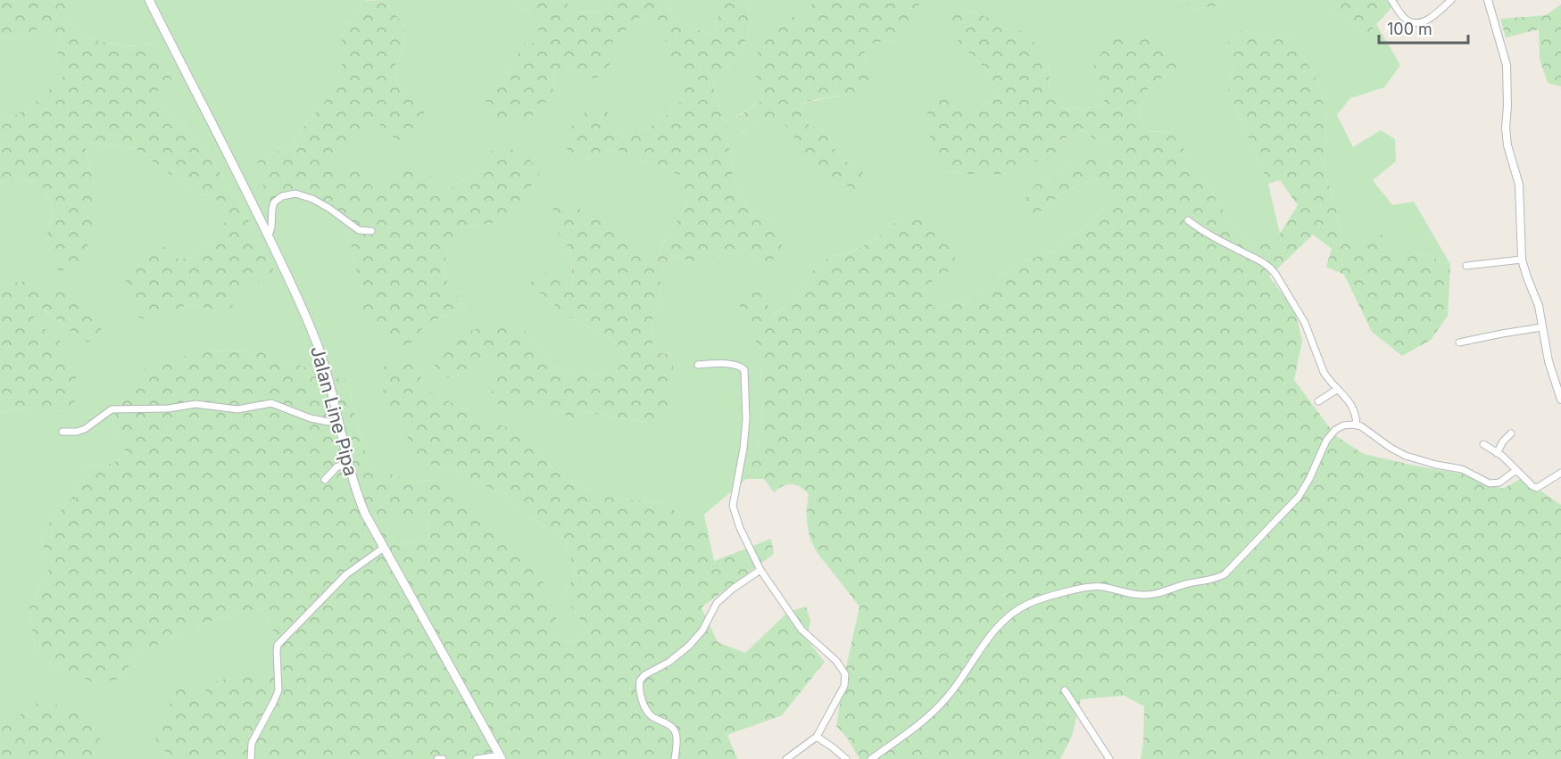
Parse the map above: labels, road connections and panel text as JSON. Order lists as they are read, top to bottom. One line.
{"streets":{"main road":["Jalan Line Pipa"]},"scale_bar":"100 m"}
